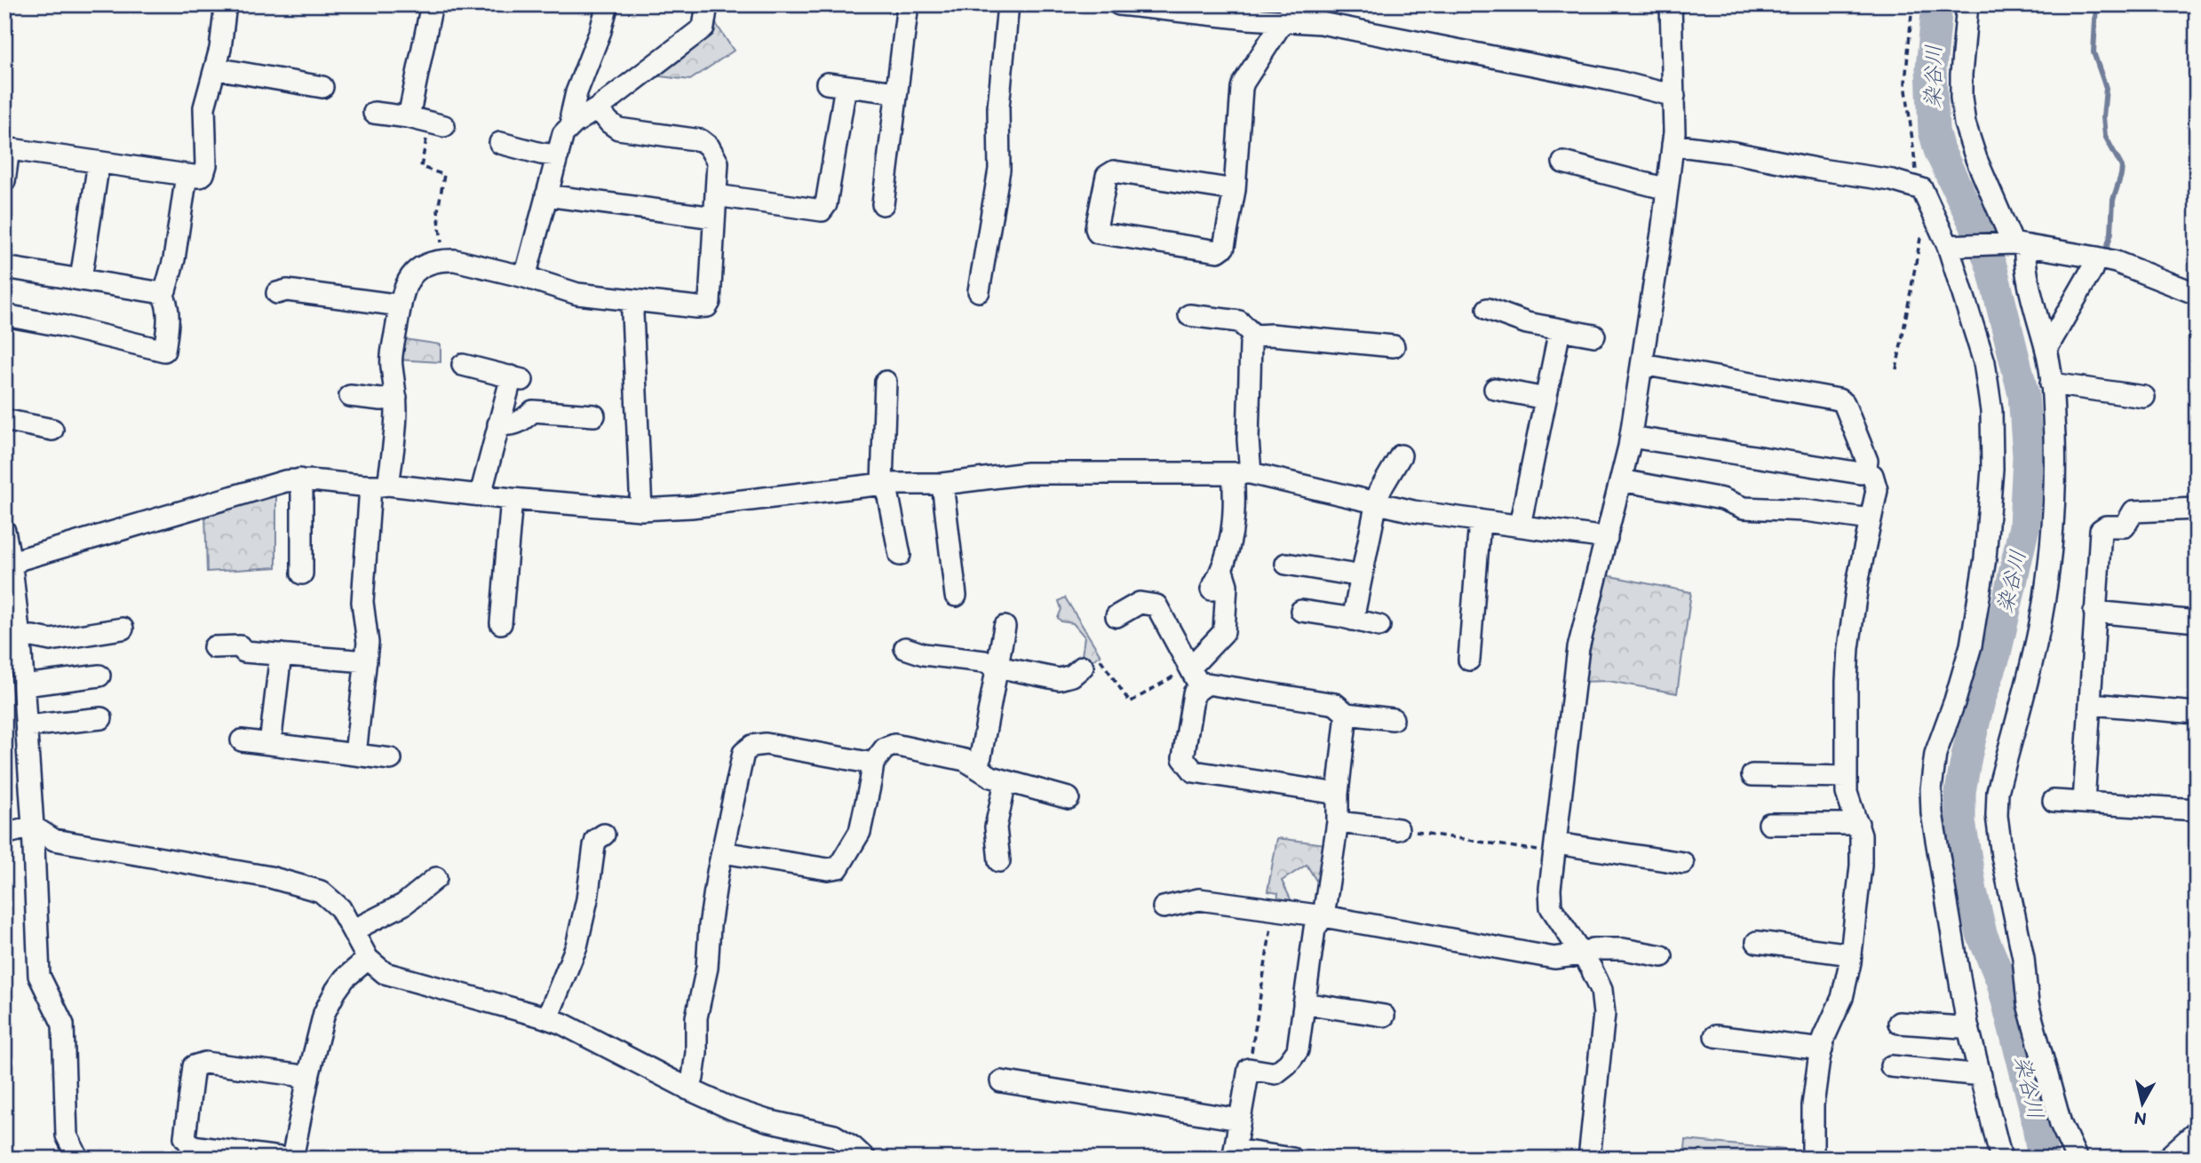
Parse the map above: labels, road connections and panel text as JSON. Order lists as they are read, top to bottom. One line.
{"water":["染谷川"],"north":"bottom"}
